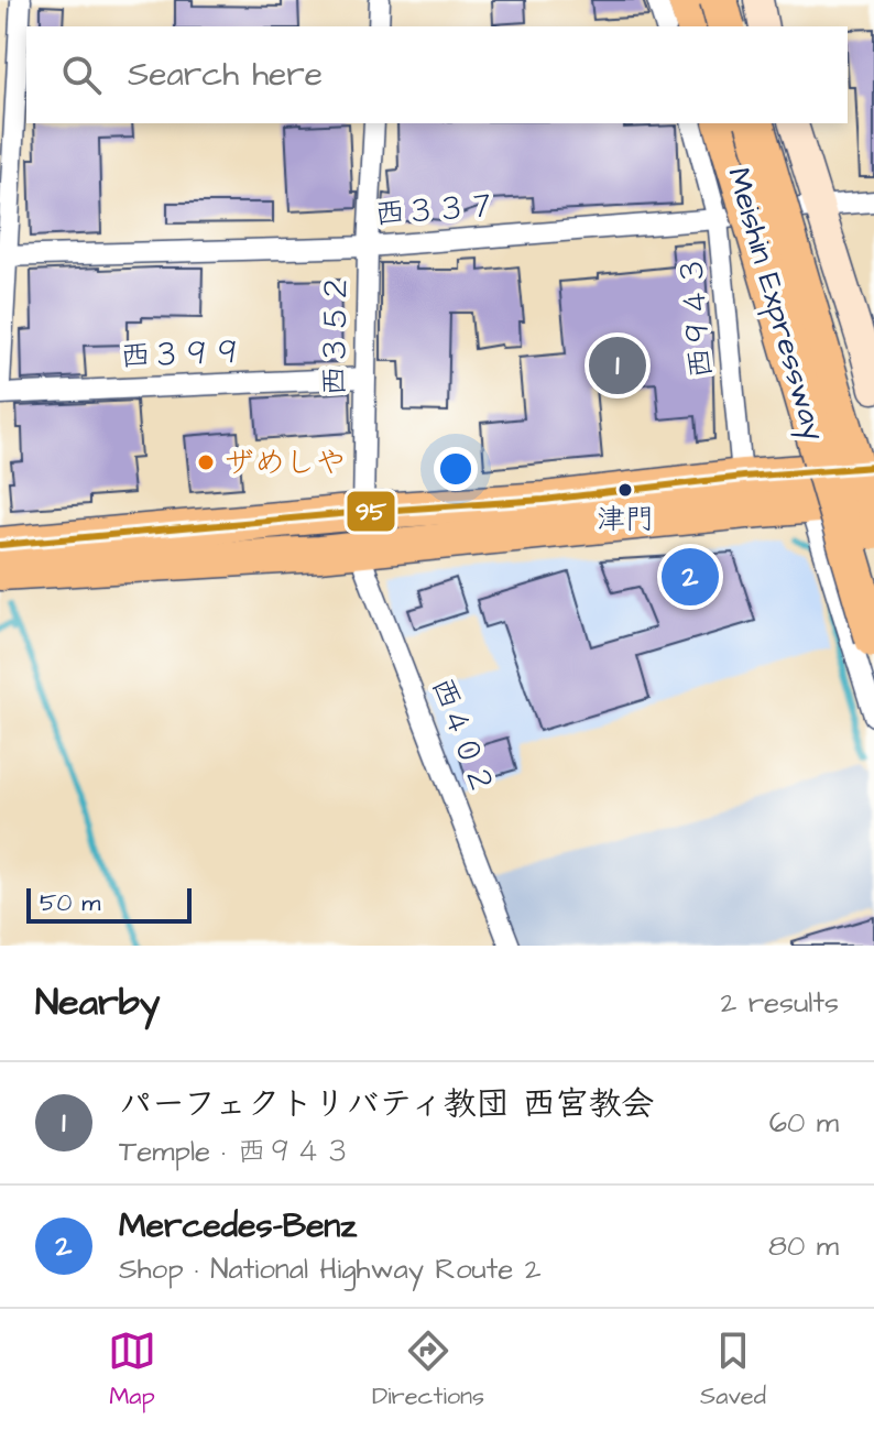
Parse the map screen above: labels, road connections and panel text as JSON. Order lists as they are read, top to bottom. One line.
{"streets":{"highway":["Meishin Expressway"],"street":["西３３７","西９４３","西３５２","西３９９","西４０２"]},"crossings":[["西３３７","西９４３"],["西３３７","西３５２"],["西３５２","西３９９"],["西３５２","西４０２"]],"places":["ザめしや","津門"],"lines":["transit line 95"],"scale_bar":"50 m","page":{"search":"Search here","pins":["1","2"],"scale":"50 m","heading":["Nearby","2 results"],"list":[{"mark":"1","name":"パーフェクトリバティ教団 西宮教会","note":"Temple · 西９４３","value":"60 m"},{"mark":"2","name":"Mercedes-Benz","note":"Shop · National Highway Route 2","value":"80 m"}],"nav":["Map","Directions","Saved"]}}
